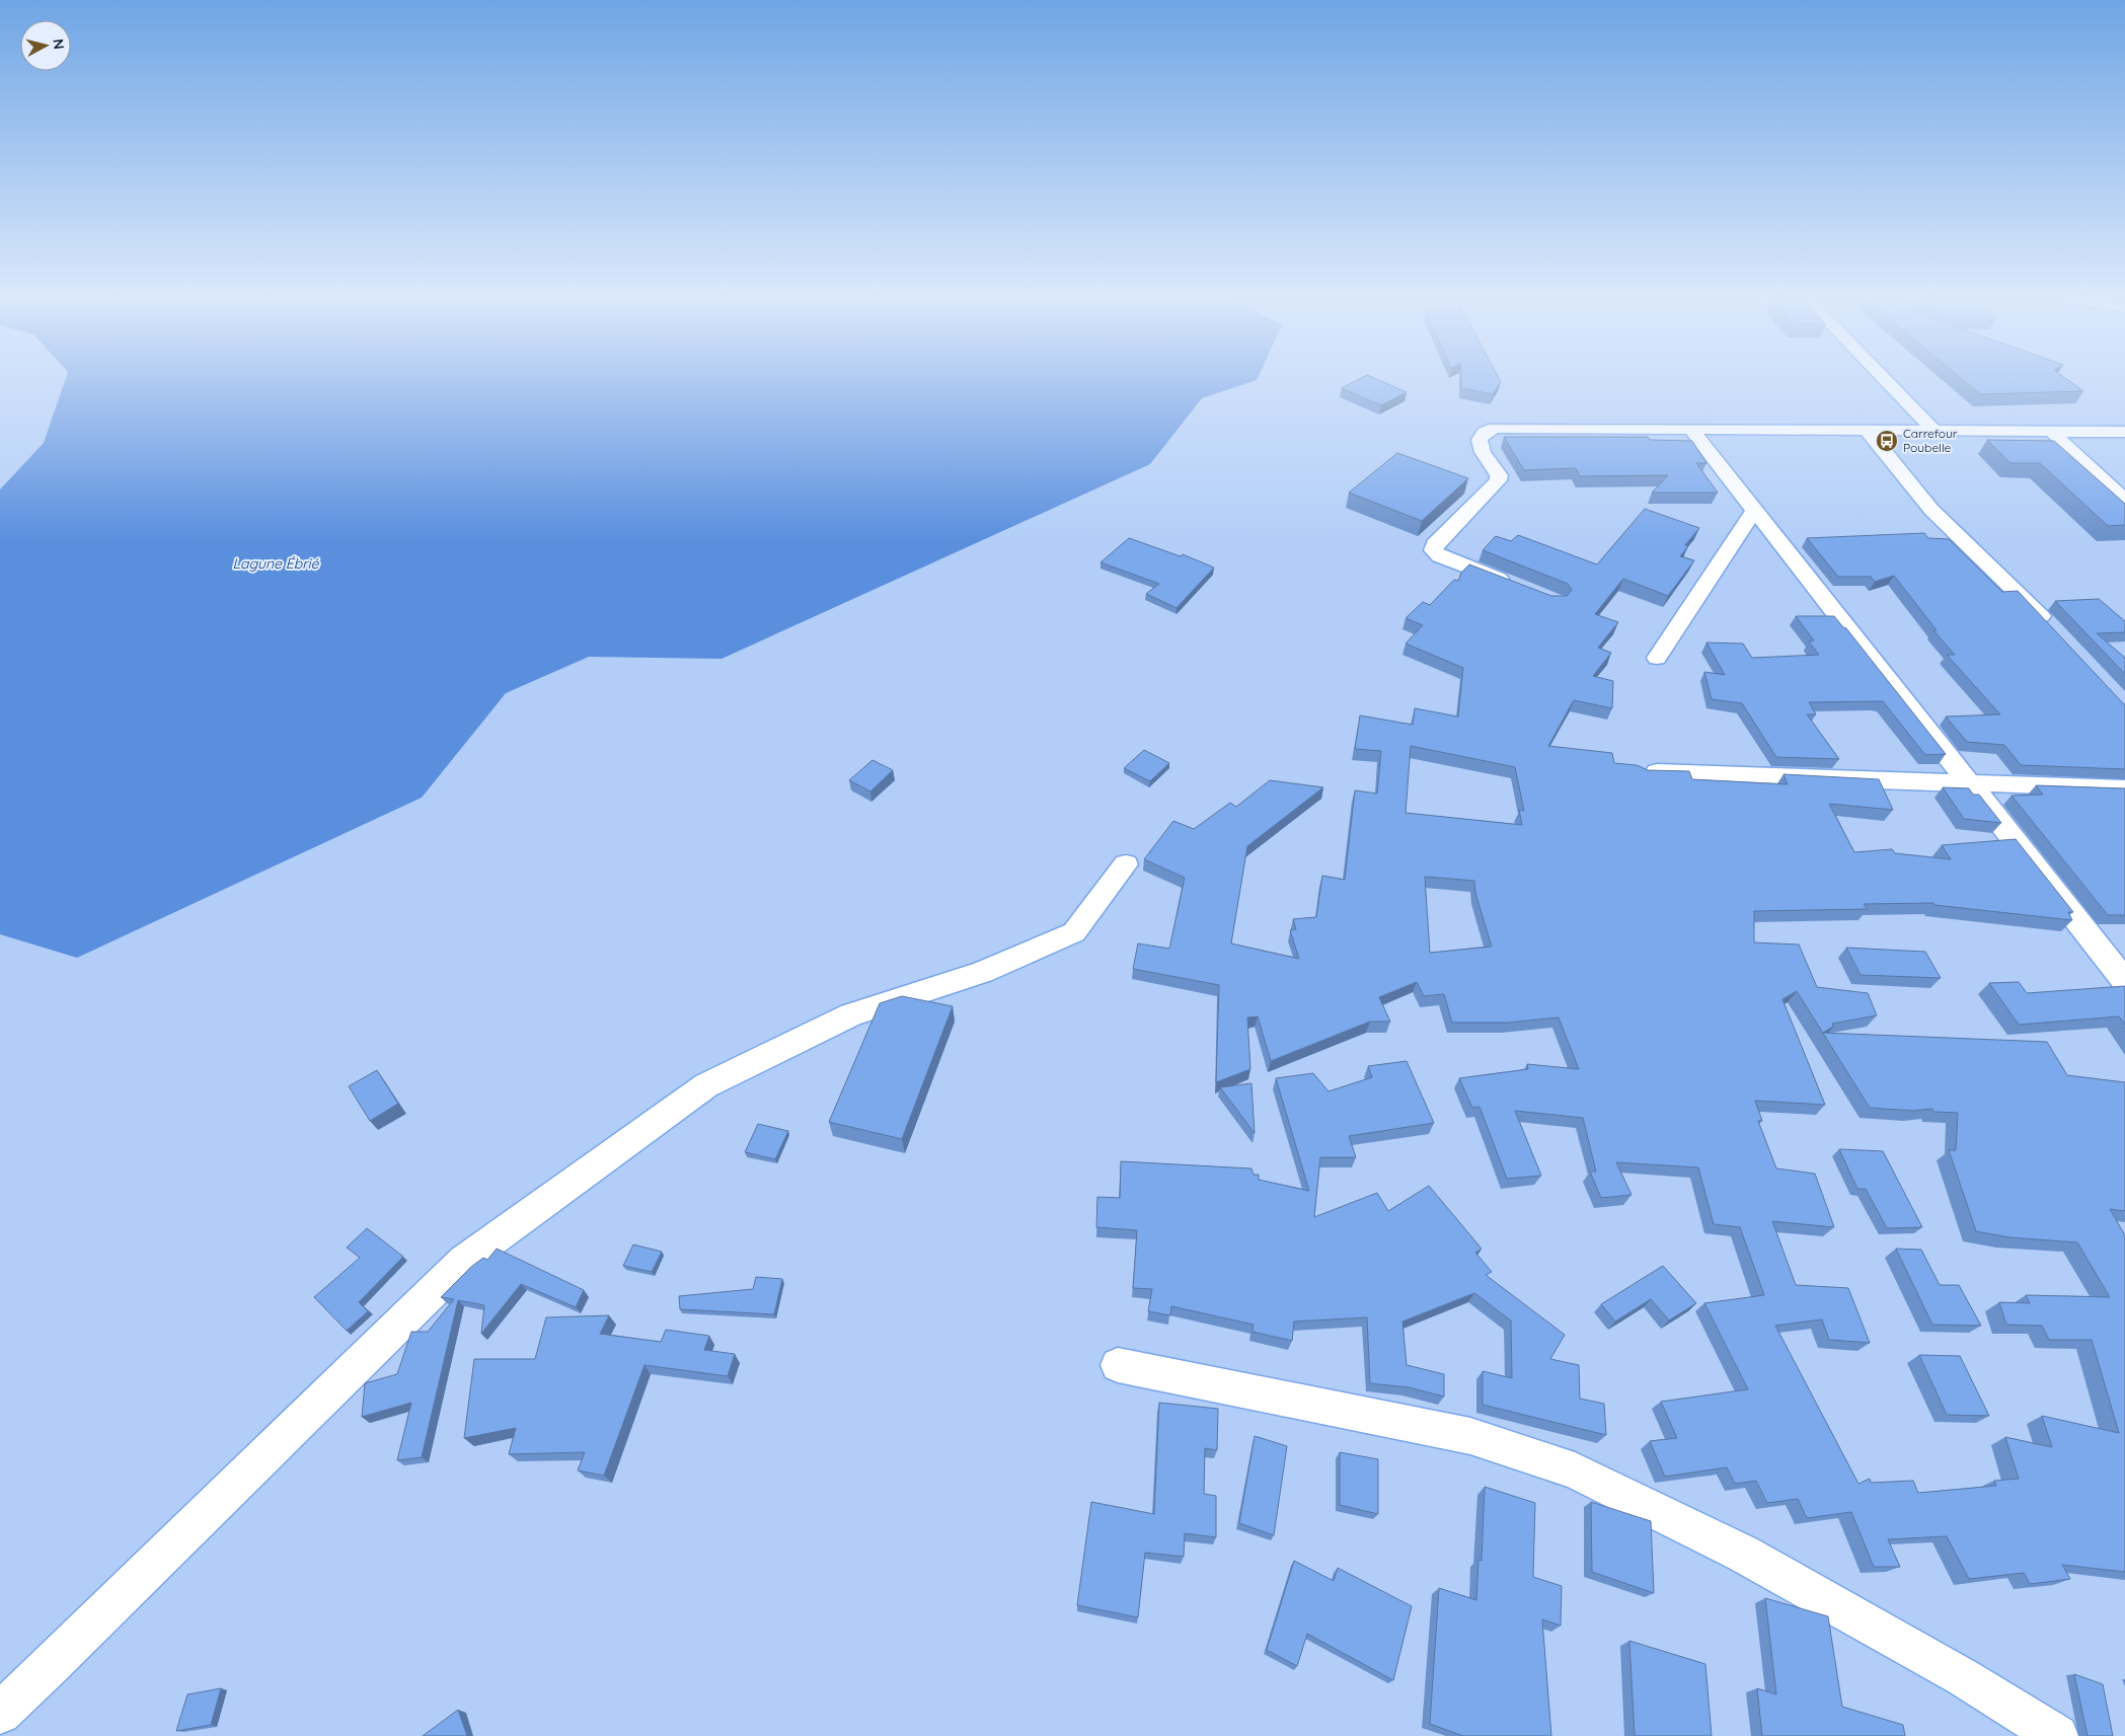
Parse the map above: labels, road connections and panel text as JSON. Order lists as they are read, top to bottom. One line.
{"water":["Lagune Ébrié"],"places":{"bus stop":["Carrefour Poubelle"]},"north":"right"}
